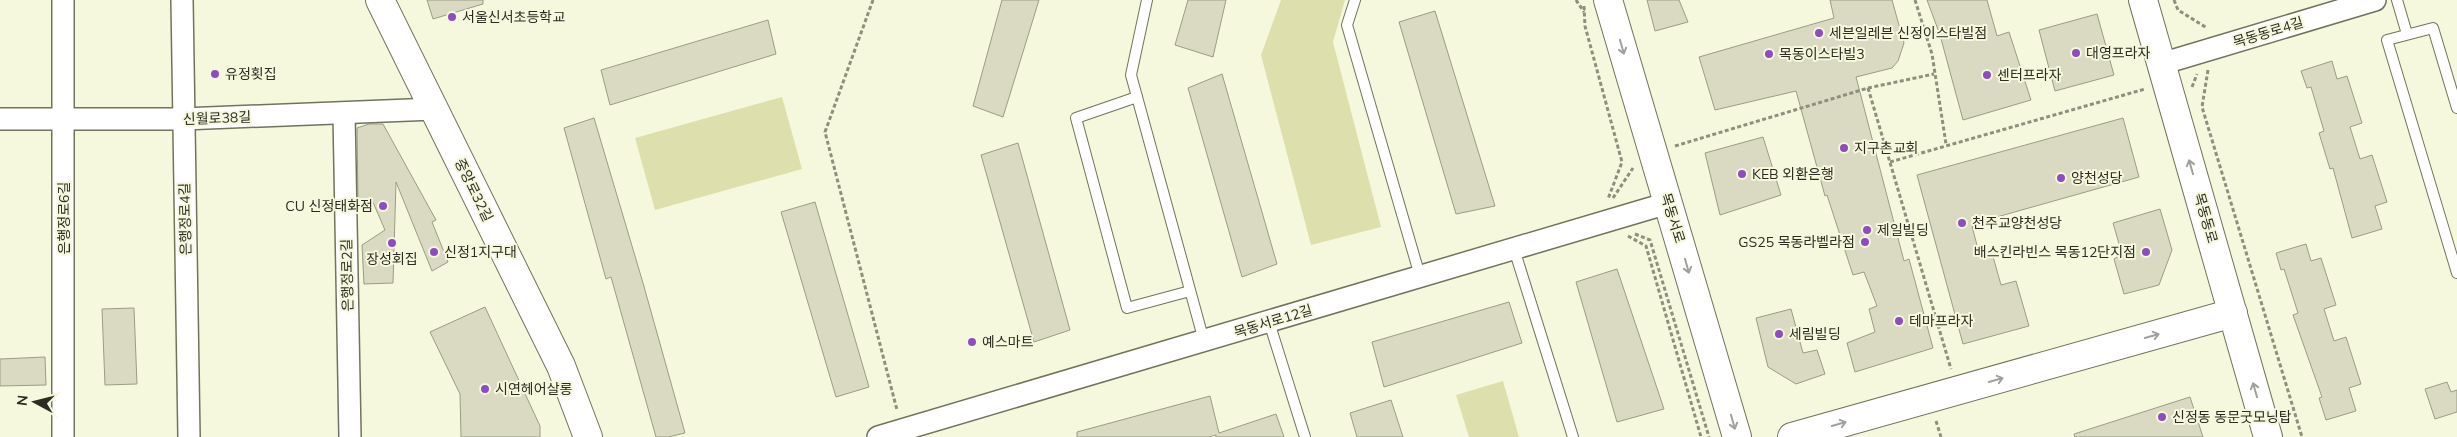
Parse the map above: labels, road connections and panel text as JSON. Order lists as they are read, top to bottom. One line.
{"streets":{"street":["목동동로4길","신월로38길","중앙로32길","은행정로6길","목동서로","목동동로","은행정로4길","은행정로2길","목동서로12길"]},"crossings":[["목동동로4길","목동동로"],["신월로38길","중앙로32길"],["신월로38길","은행정로6길"],["신월로38길","은행정로4길"],["신월로38길","은행정로2길"],["목동서로","목동서로12길"]],"one_way":["목동서로","목동동로"],"places":["서울신서초등학교","세븐일레븐 신정이스타빌점","대영프라자","목동이스타빌3","유정횟집","센터프라자","지구촌교회","KEB 외환은행","양천성당","CU 신정태화점","천주교양천성당","제일빌딩","GS25 목동라벨라점","장성회집","신정1지구대","배스킨라빈스 목동12단지점","테마프라자","세림빌딩","예스마트","시연헤어살롱","신정동 동문굿모닝탑"],"north":"left"}
